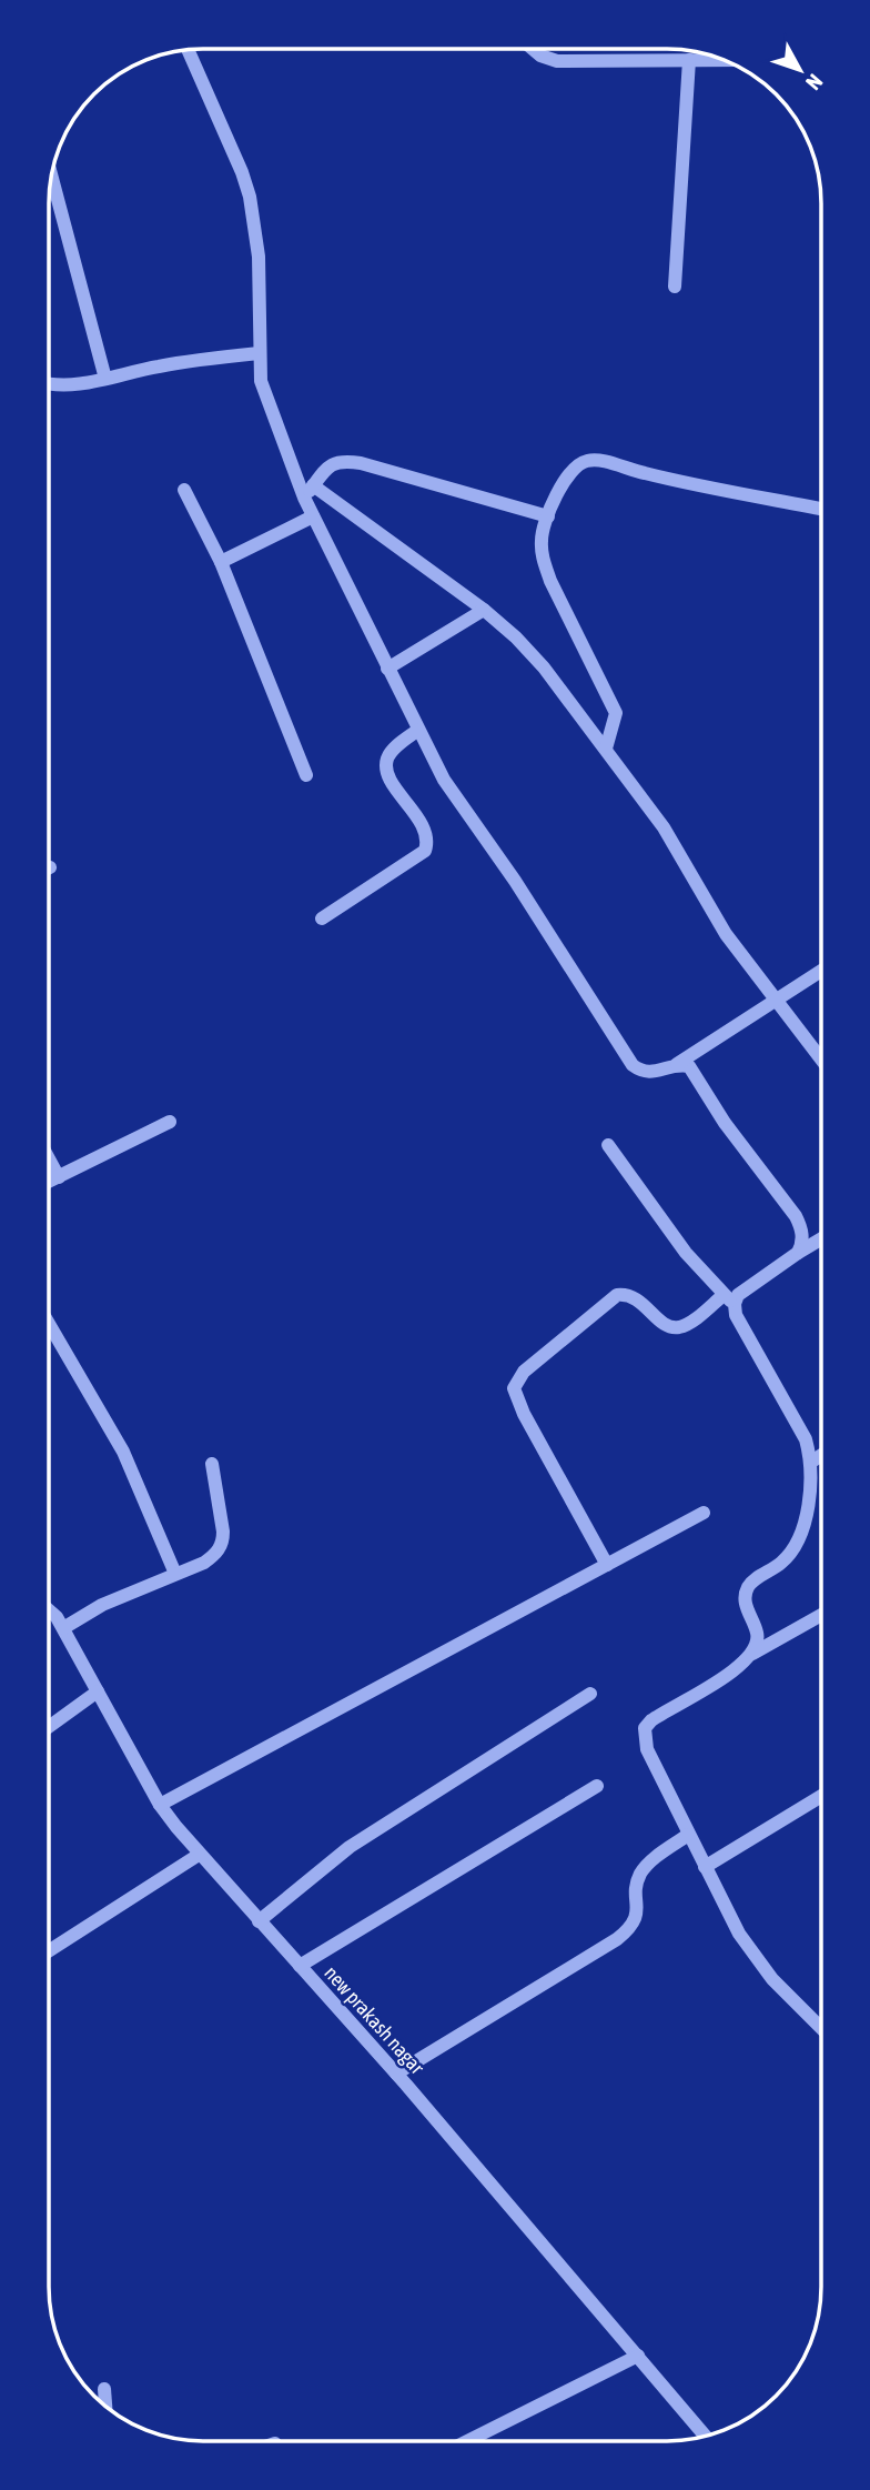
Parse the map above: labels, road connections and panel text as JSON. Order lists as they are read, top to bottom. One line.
{"streets":{"street":["new prakash nagar"]},"north":"bottom right"}
